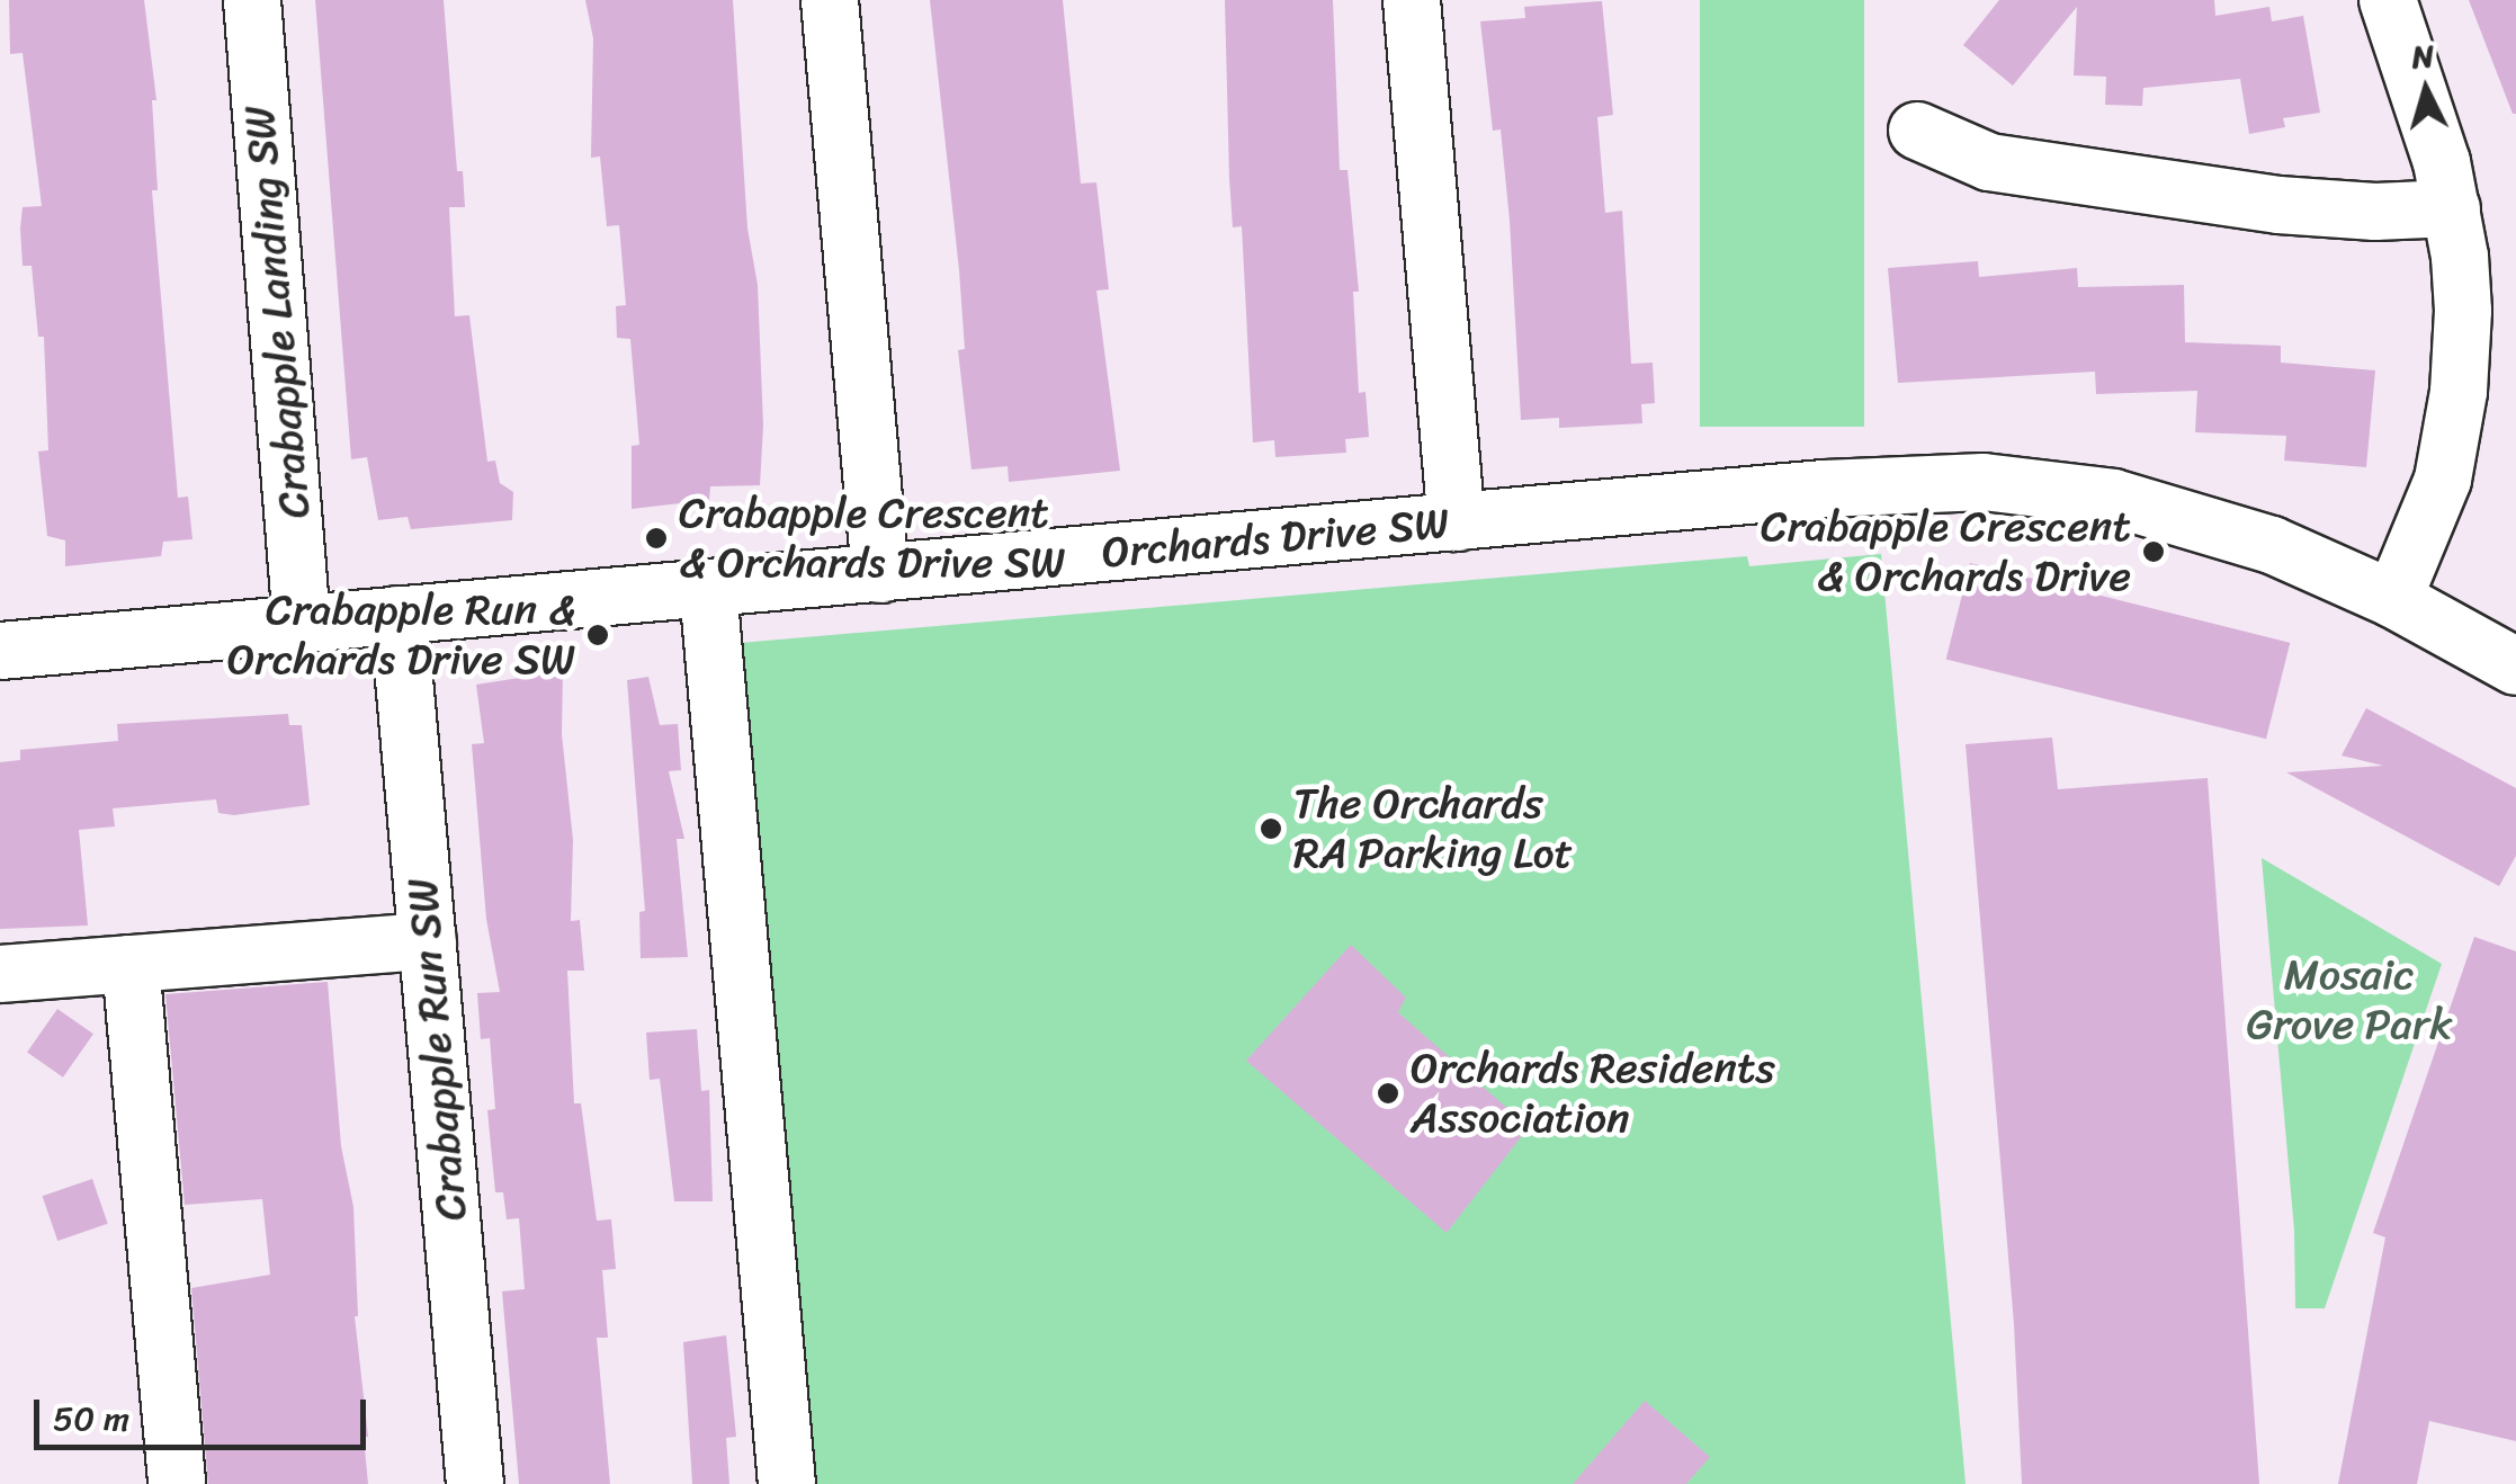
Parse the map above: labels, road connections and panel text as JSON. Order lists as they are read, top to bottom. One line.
{"streets":{"street":["Crabapple Landing SW","Orchards Drive SW","Crabapple Run SW"]},"crossings":[["Crabapple Landing SW","Orchards Drive SW"],["Orchards Drive SW","Crabapple Run SW"]],"parks":["Mosaic Grove Park"],"places":["Crabapple Crescent & Orchards Drive SW","Crabapple Crescent & Orchards Drive","Crabapple Run & Orchards Drive SW","The Orchards RA Parking Lot","Orchards Residents Association"],"scale_bar":"50 m","north":"top"}
